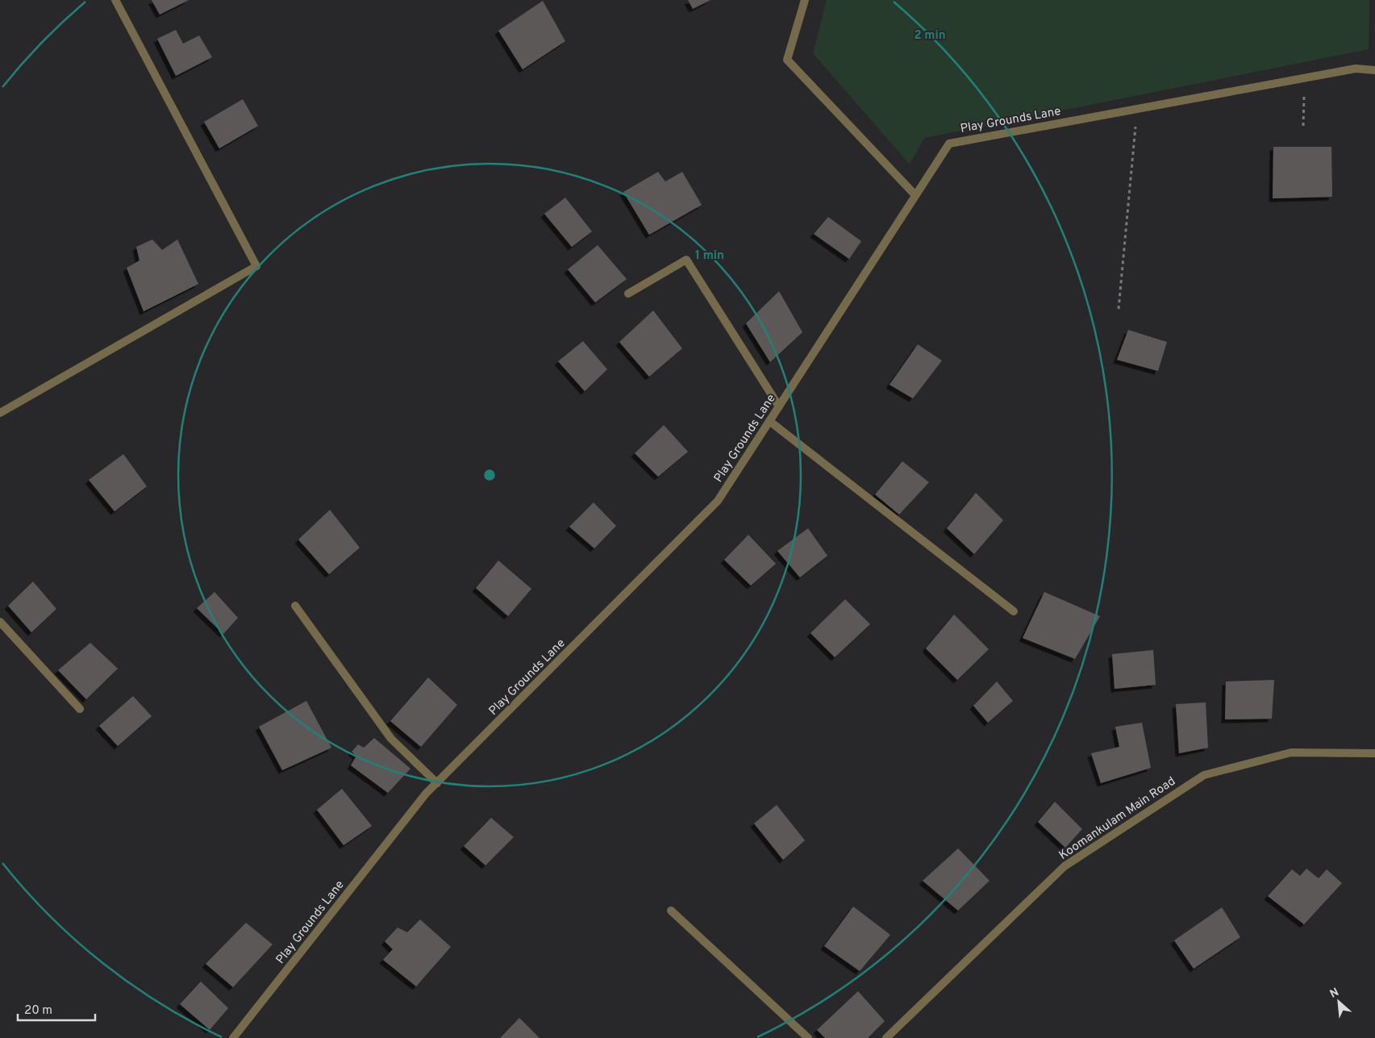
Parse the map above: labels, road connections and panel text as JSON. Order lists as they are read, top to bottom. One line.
{"streets":{"street":["Play Grounds Lane","Koomankulam Main Road"]},"scale_bar":"20 m","north":"top left","rings":["2 min","1 min"]}
